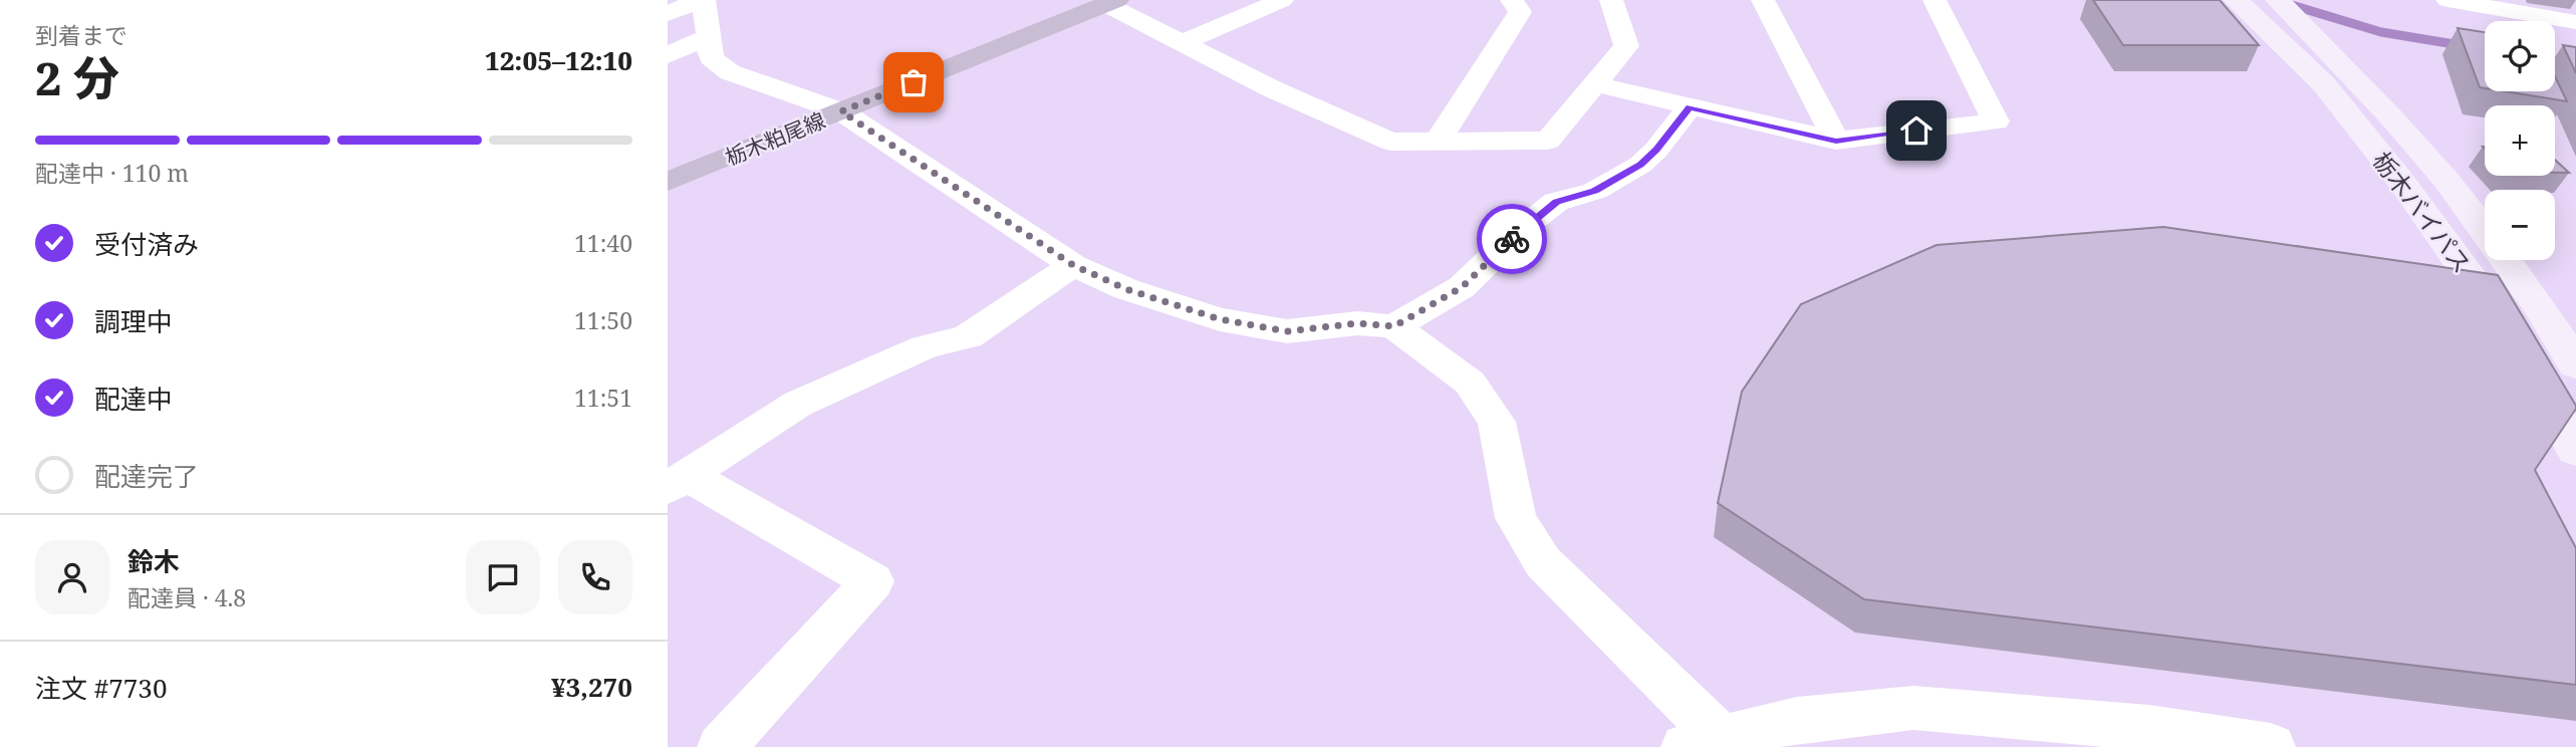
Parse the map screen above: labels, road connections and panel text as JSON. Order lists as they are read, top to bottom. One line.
{"streets":{"main road":["栃木粕尾線","栃木バイパス"]},"page":{"heading":["2 分","到着まで","12:05–12:10"],"panel":["鈴木","配達員 · 4.8","注文 #7730","¥3,270"],"map_buttons":["+","−"],"bar":"配達中 · 110 m","list":[["受付済み","11:40"],["調理中","11:50"],["配達中","11:51"],"配達完了"]}}
